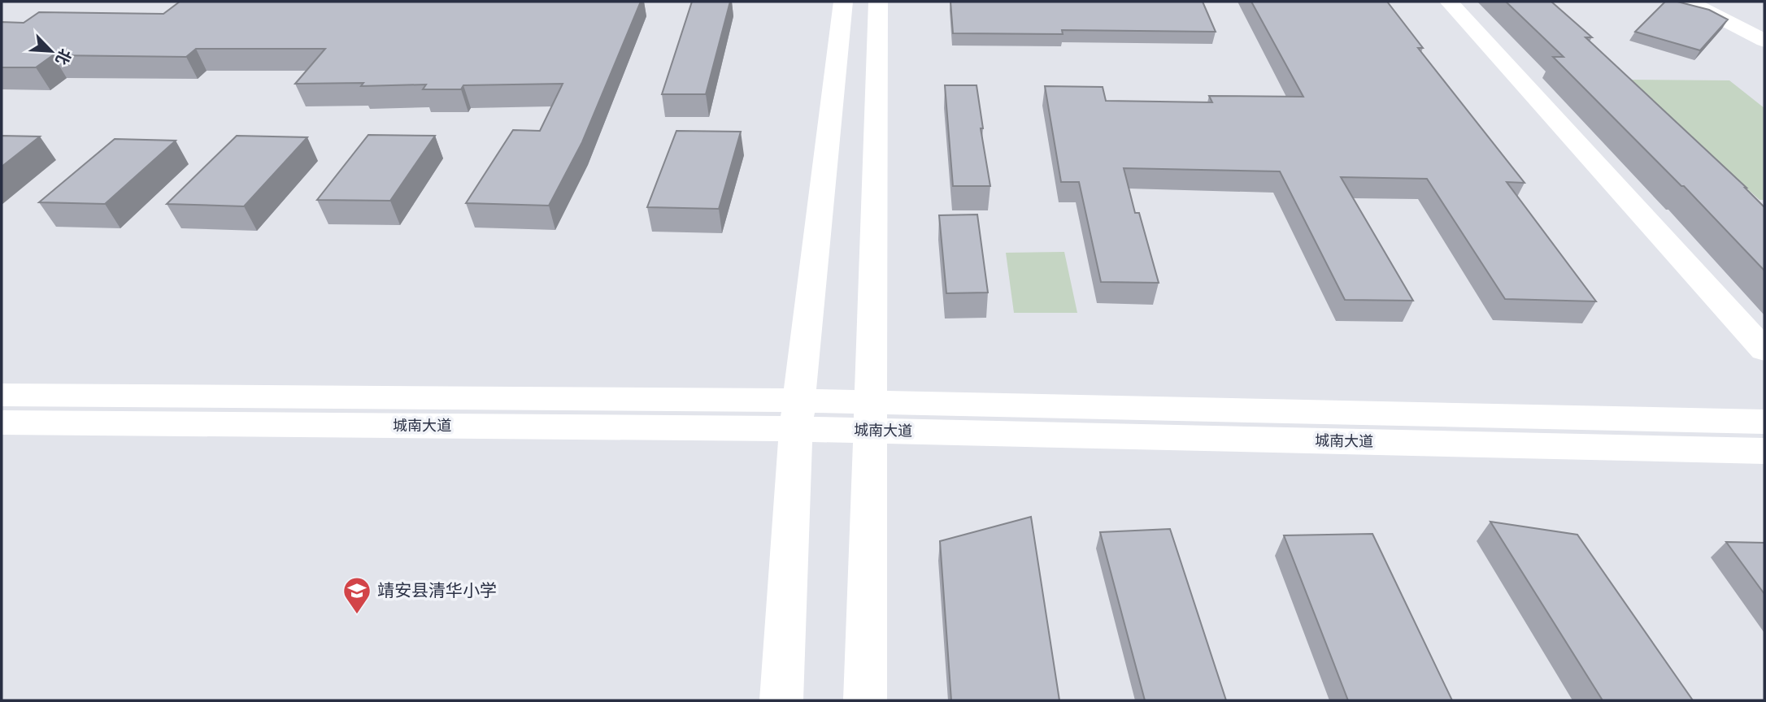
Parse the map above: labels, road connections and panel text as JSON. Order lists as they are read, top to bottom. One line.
{"streets":{"main road":["城南大道"]},"places":{"school or university":["靖安县清华小学"]},"north":"bottom right"}
